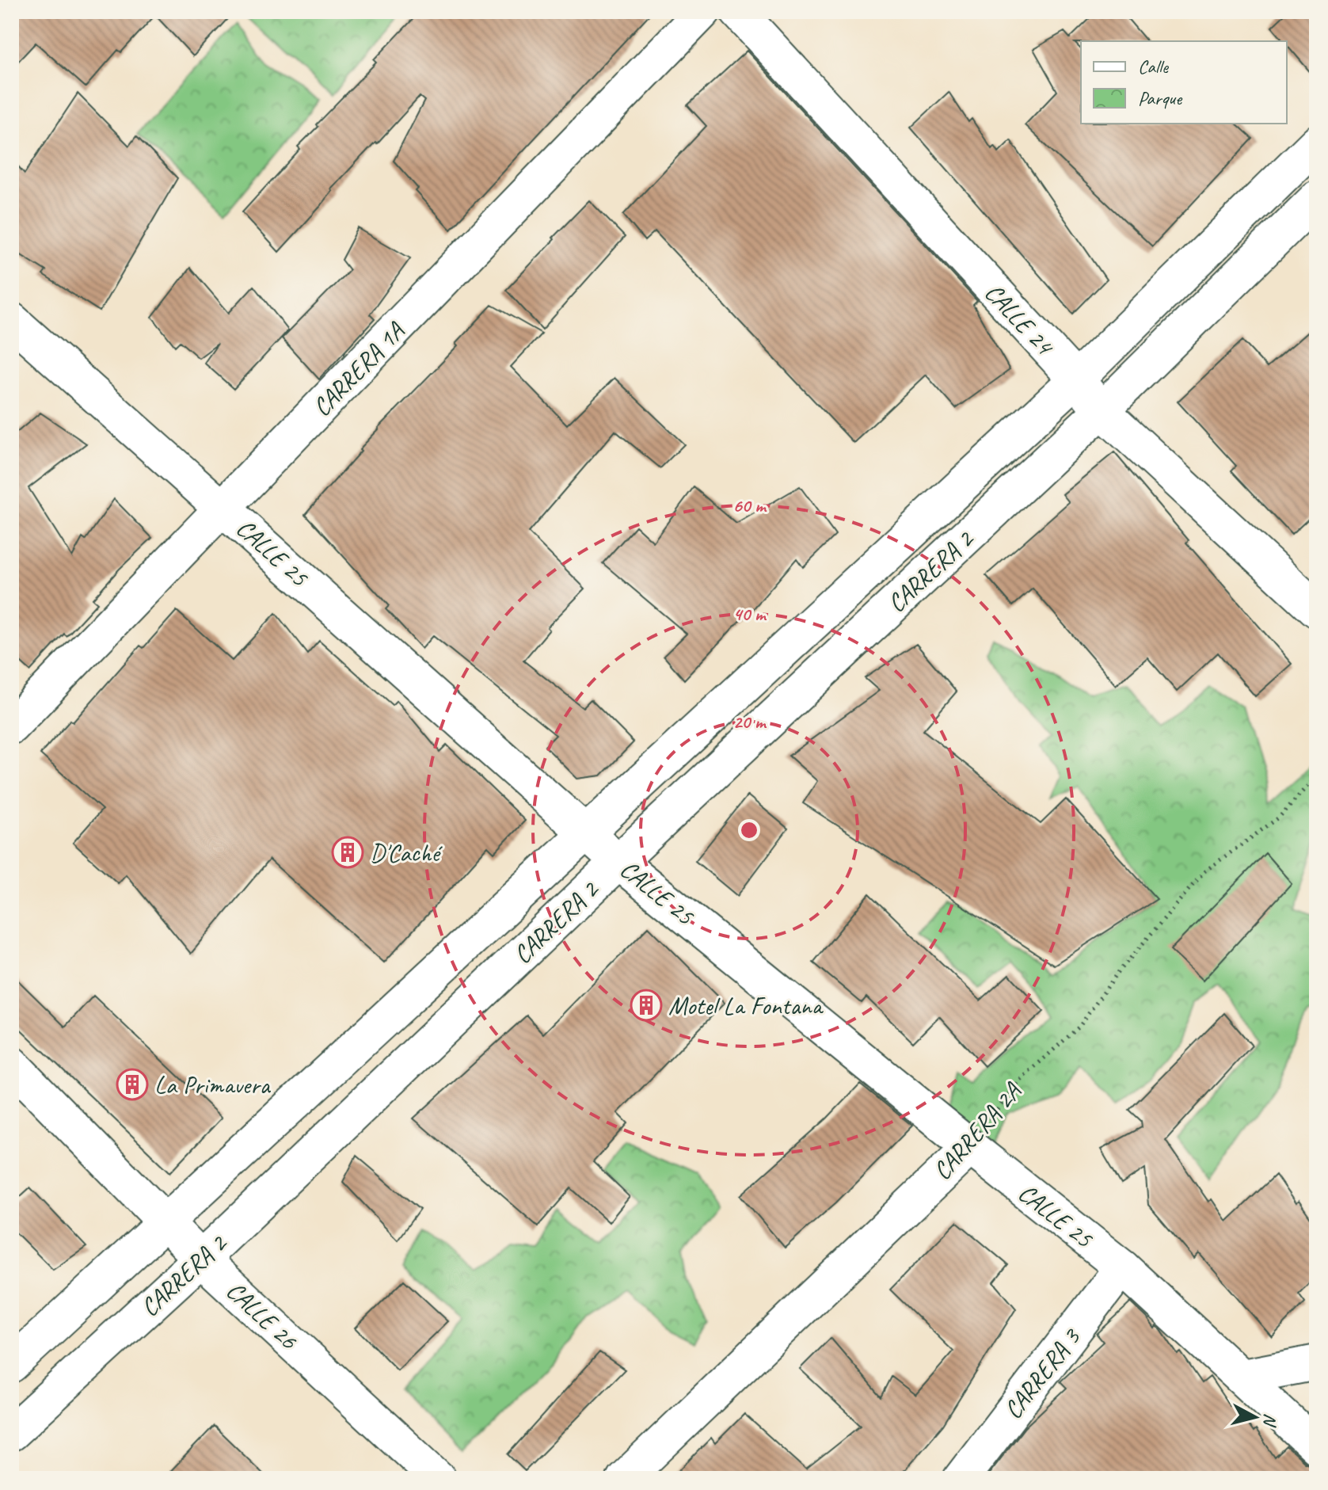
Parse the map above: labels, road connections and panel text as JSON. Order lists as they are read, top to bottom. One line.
{"streets":{"street":["CALLE 24","CARRERA 1A","CALLE 25","CARRERA 2","CARRERA 2A","CALLE 26","CARRERA 3"]},"crossings":[["CALLE 24","CARRERA 2"],["CARRERA 1A","CALLE 25"],["CALLE 25","CARRERA 2"],["CALLE 25","CARRERA 2A"],["CALLE 25","CARRERA 3"],["CARRERA 2","CALLE 26"]],"places":{"building":["D'Caché","Motel La Fontana","La Primavera"]},"legend":["Calle","Parque"],"north":"right","rings":["60 m","40 m","20 m"]}
